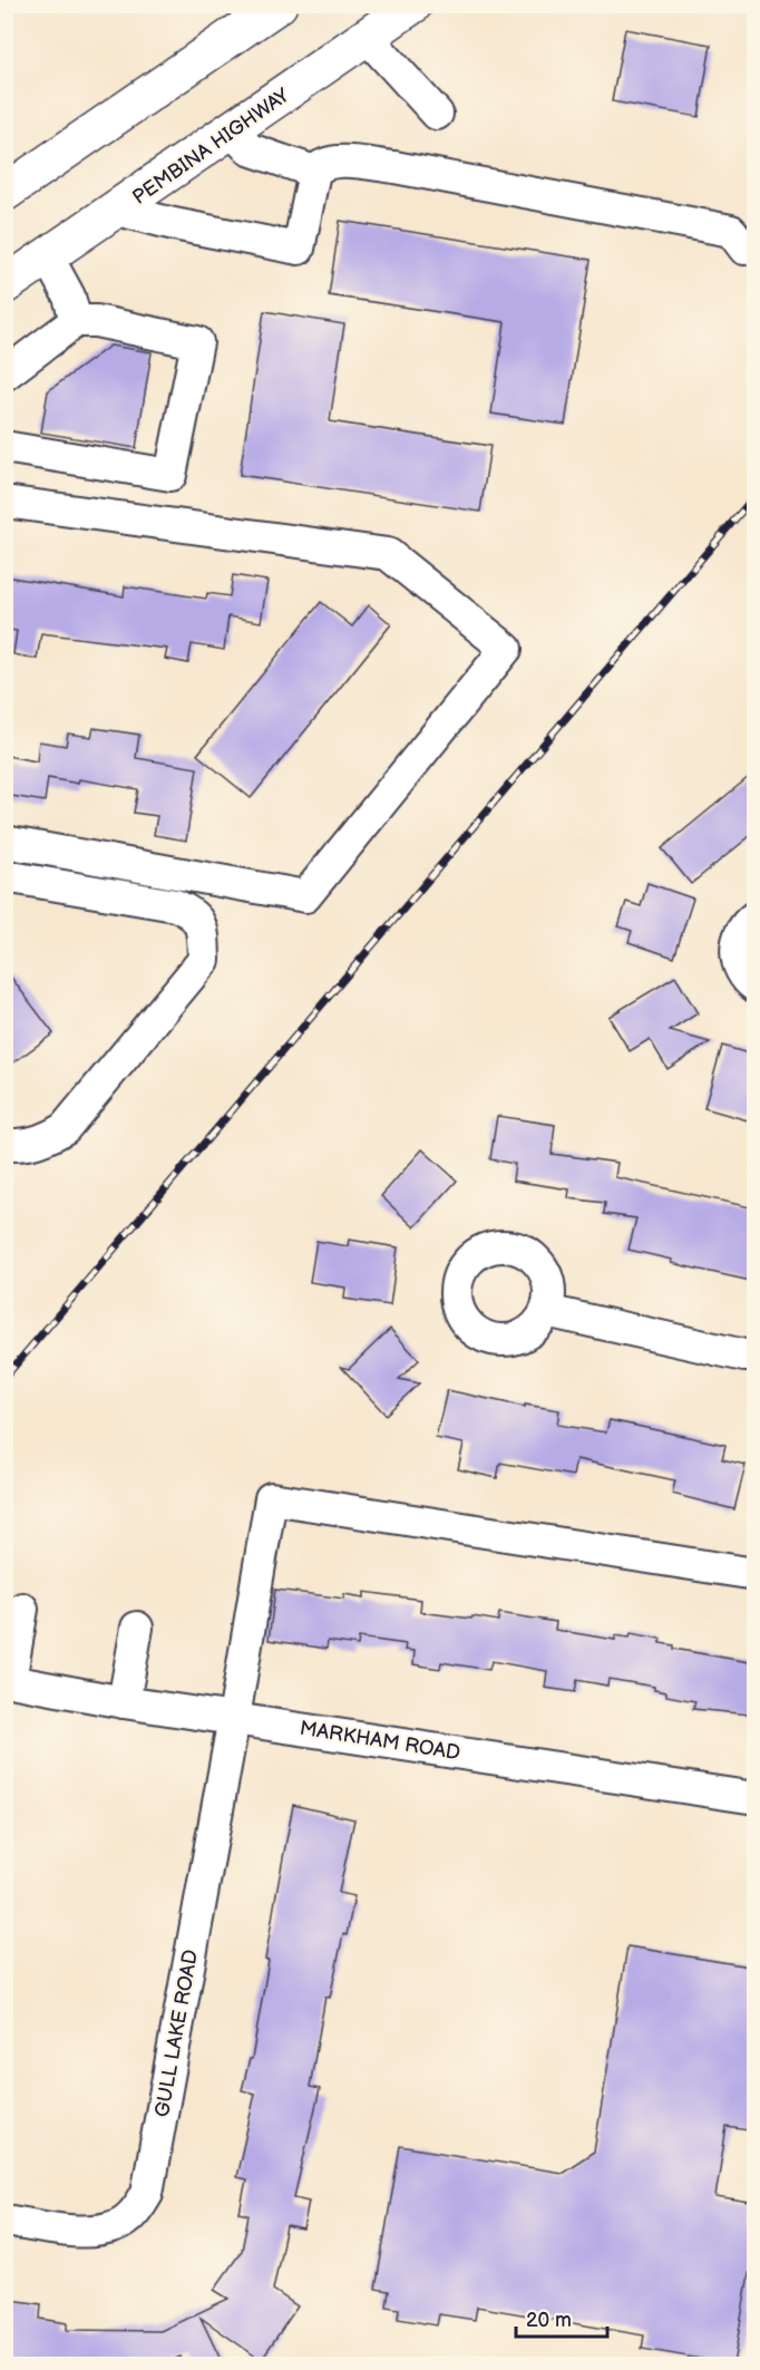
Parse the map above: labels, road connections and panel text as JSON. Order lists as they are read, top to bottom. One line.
{"streets":{"main road":["PEMBINA HIGHWAY"],"street":["MARKHAM ROAD","GULL LAKE ROAD"]},"crossings":[["MARKHAM ROAD","GULL LAKE ROAD"]],"scale_bar":"20 m"}
